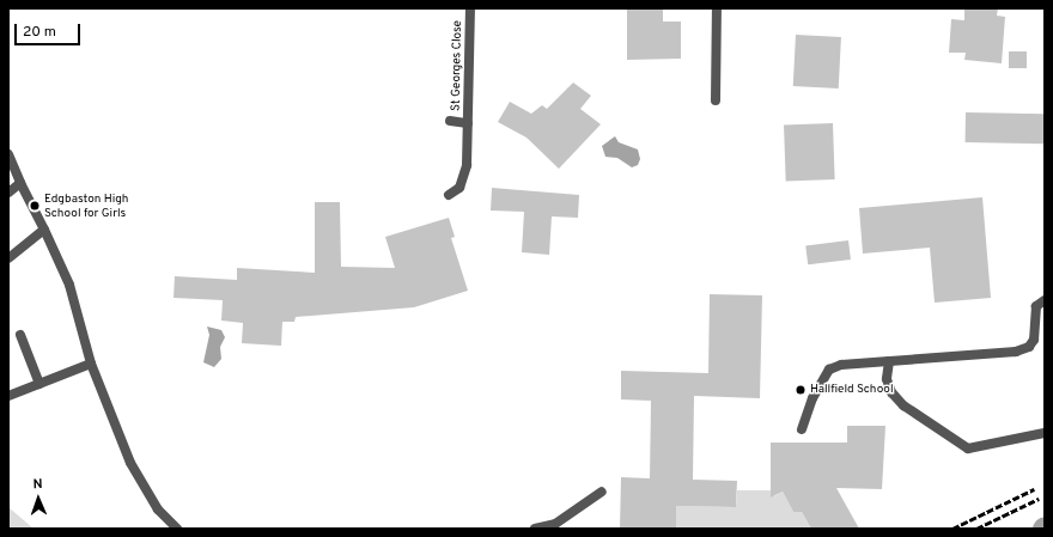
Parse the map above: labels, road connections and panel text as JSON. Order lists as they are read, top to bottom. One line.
{"streets":{"street":["St Georges Close"]},"places":["Edgbaston High School for Girls","Hallfield School"],"scale_bar":"20 m","north":"top"}
